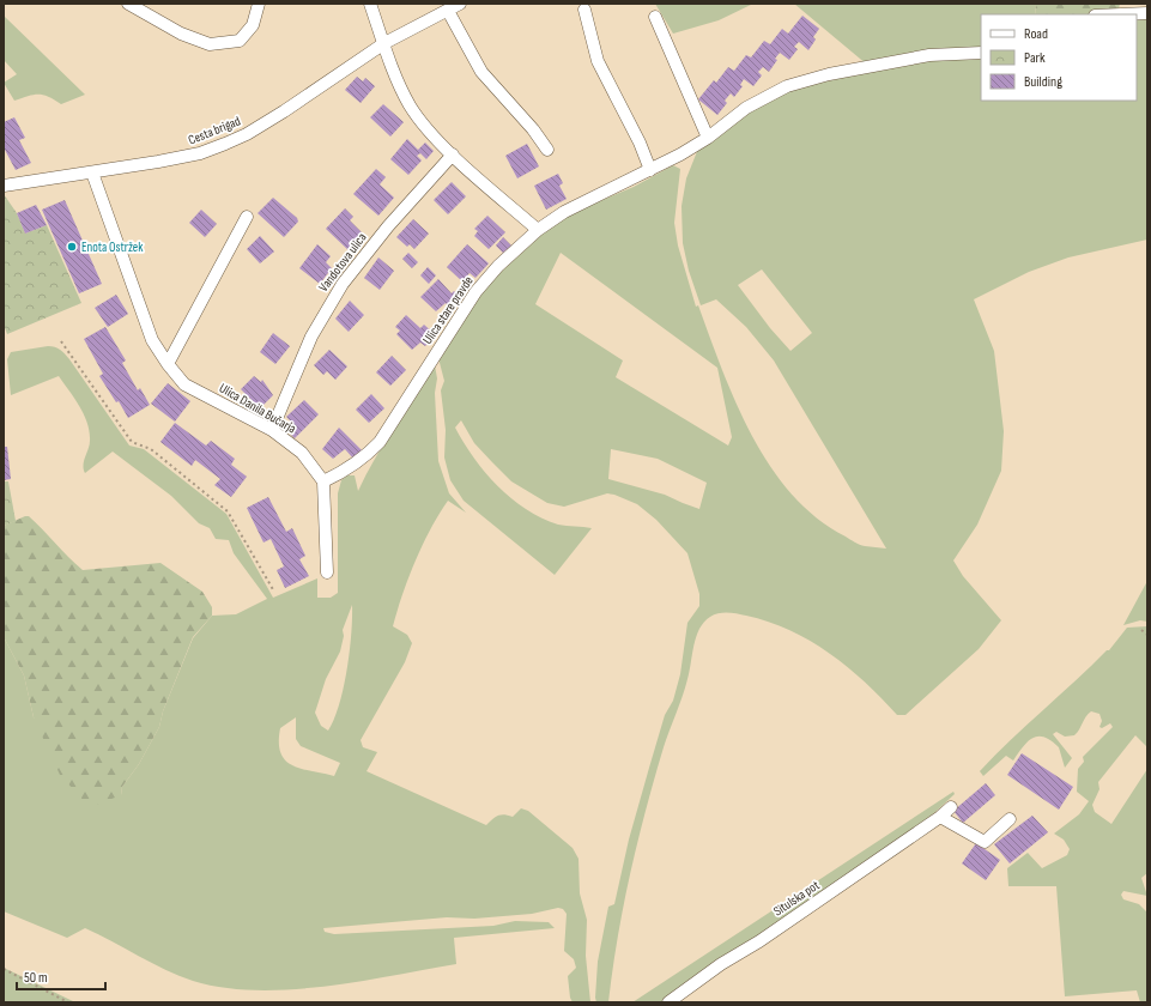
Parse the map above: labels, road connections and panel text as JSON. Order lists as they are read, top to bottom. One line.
{"streets":{"street":["Cesta brigad","Vandotova ulica","Ulica stare pravde","Ulica Danila Bučarja","Situlska pot"]},"crossings":[["Cesta brigad","Ulica Danila Bučarja"],["Vandotova ulica","Ulica Danila Bučarja"],["Ulica stare pravde","Ulica Danila Bučarja"]],"places":["Enota Ostržek"],"legend":["Road","Park","Building"],"scale_bar":"50 m"}
